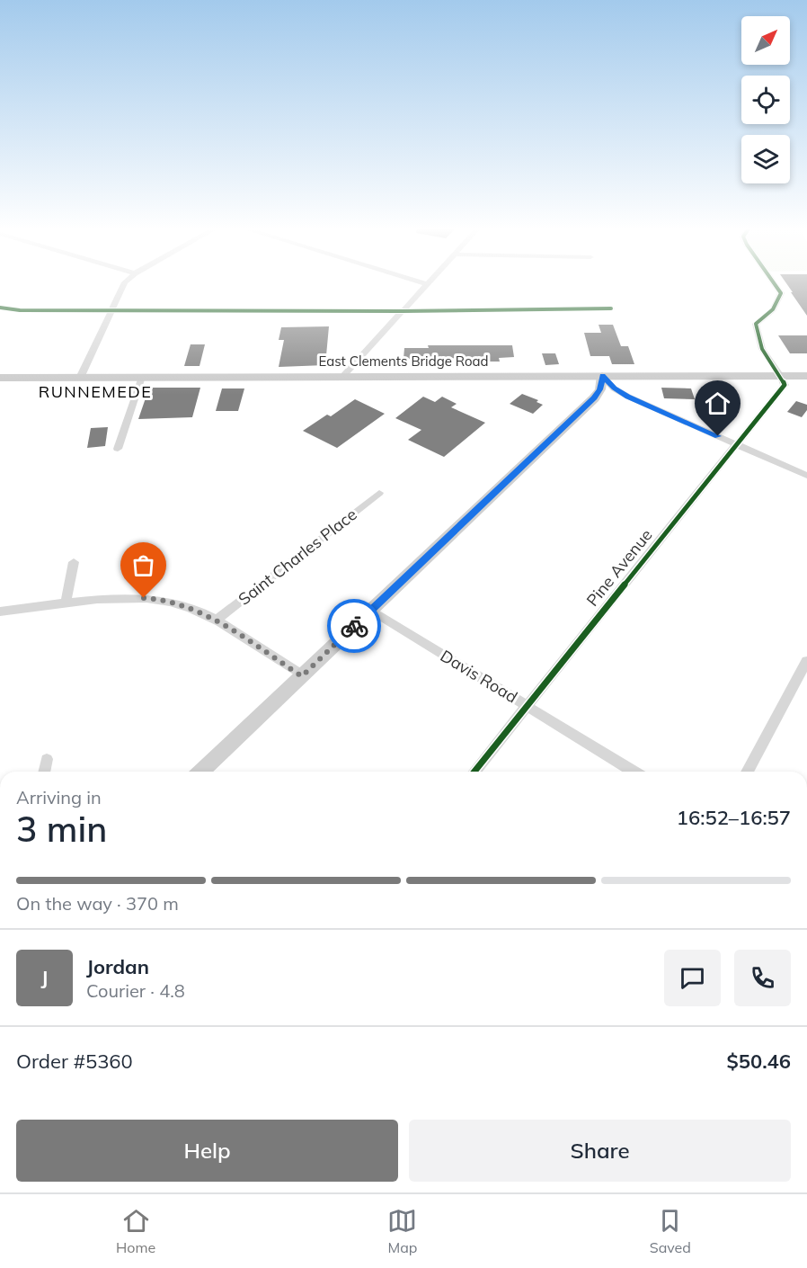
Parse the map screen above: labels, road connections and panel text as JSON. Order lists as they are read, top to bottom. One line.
{"streets":{"main road":["East Clements Bridge Road"],"street":["Saint Charles Place","Pine Avenue","Davis Road"]},"crossings":[["East Clements Bridge Road","Pine Avenue"],["Pine Avenue","Davis Road"]],"districts":["RUNNEMEDE"],"north":"top right","page":{"heading":["3 min","Arriving in","16:52–16:57"],"panel":["Jordan","Courier · 4.8","Order #5360","$50.46"],"bar":"On the way · 370 m","round":"J","buttons":["Help","Share"],"tabs":["Home","Map","Saved"]}}
